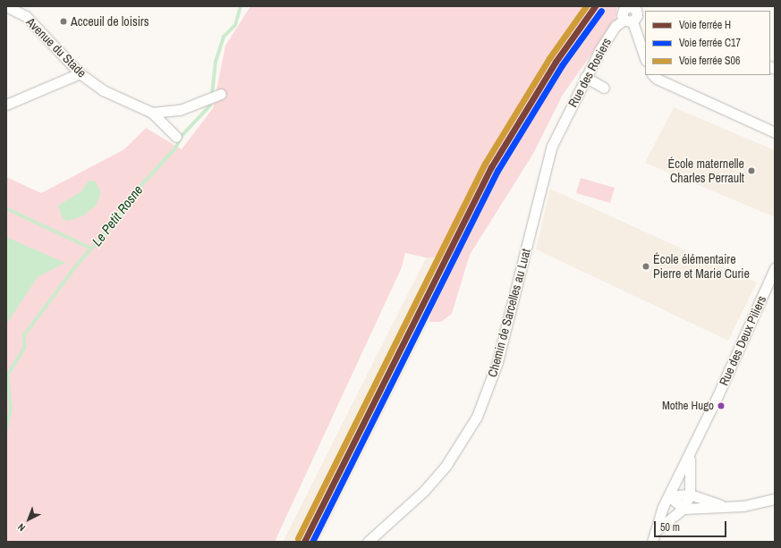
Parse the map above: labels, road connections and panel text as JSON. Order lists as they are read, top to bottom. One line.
{"streets":{"street":["Avenue du Stade","Rue des Rosiers","Chemin de Sarcelles au Luat","Rue des Deux Piliers"]},"crossings":[["Rue des Rosiers","Chemin de Sarcelles au Luat"]],"water":["Le Petit Rosne"],"places":["Acceuil de loisirs","École maternelle Charles Perrault","École élémentaire Pierre et Marie Curie","Mothe Hugo"],"lines":["rail line H","rail line S06","rail line C17"],"legend":["Voie ferrée H","Voie ferrée C17","Voie ferrée S06"],"scale_bar":"50 m","north":"bottom left"}
